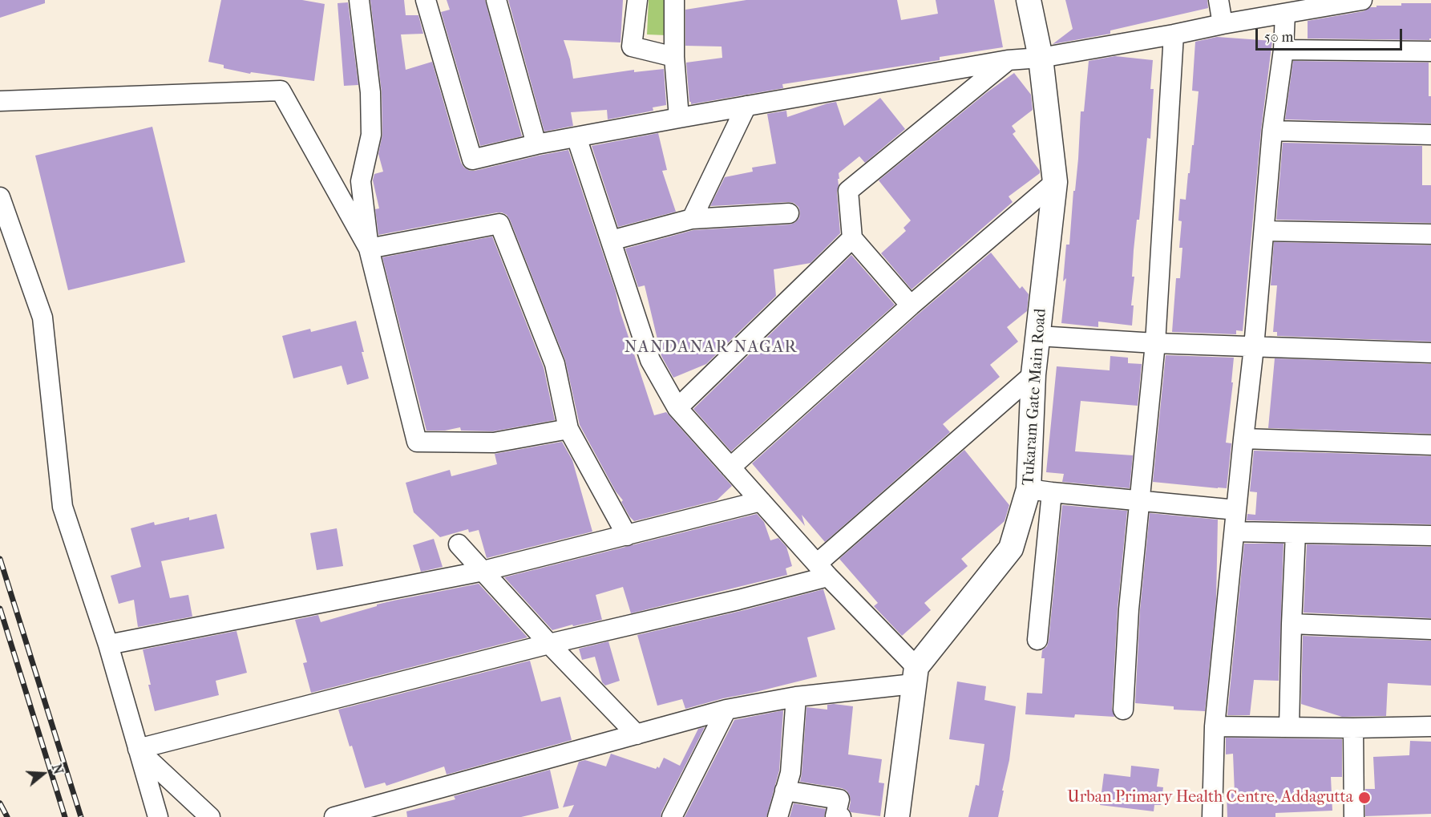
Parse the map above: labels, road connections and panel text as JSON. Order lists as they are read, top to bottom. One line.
{"streets":{"street":["Tukaram Gate Main Road"]},"districts":["NANDANAR NAGAR"],"places":["Urban Primary Health Centre, Addagutta"],"scale_bar":"50 m","north":"right"}
